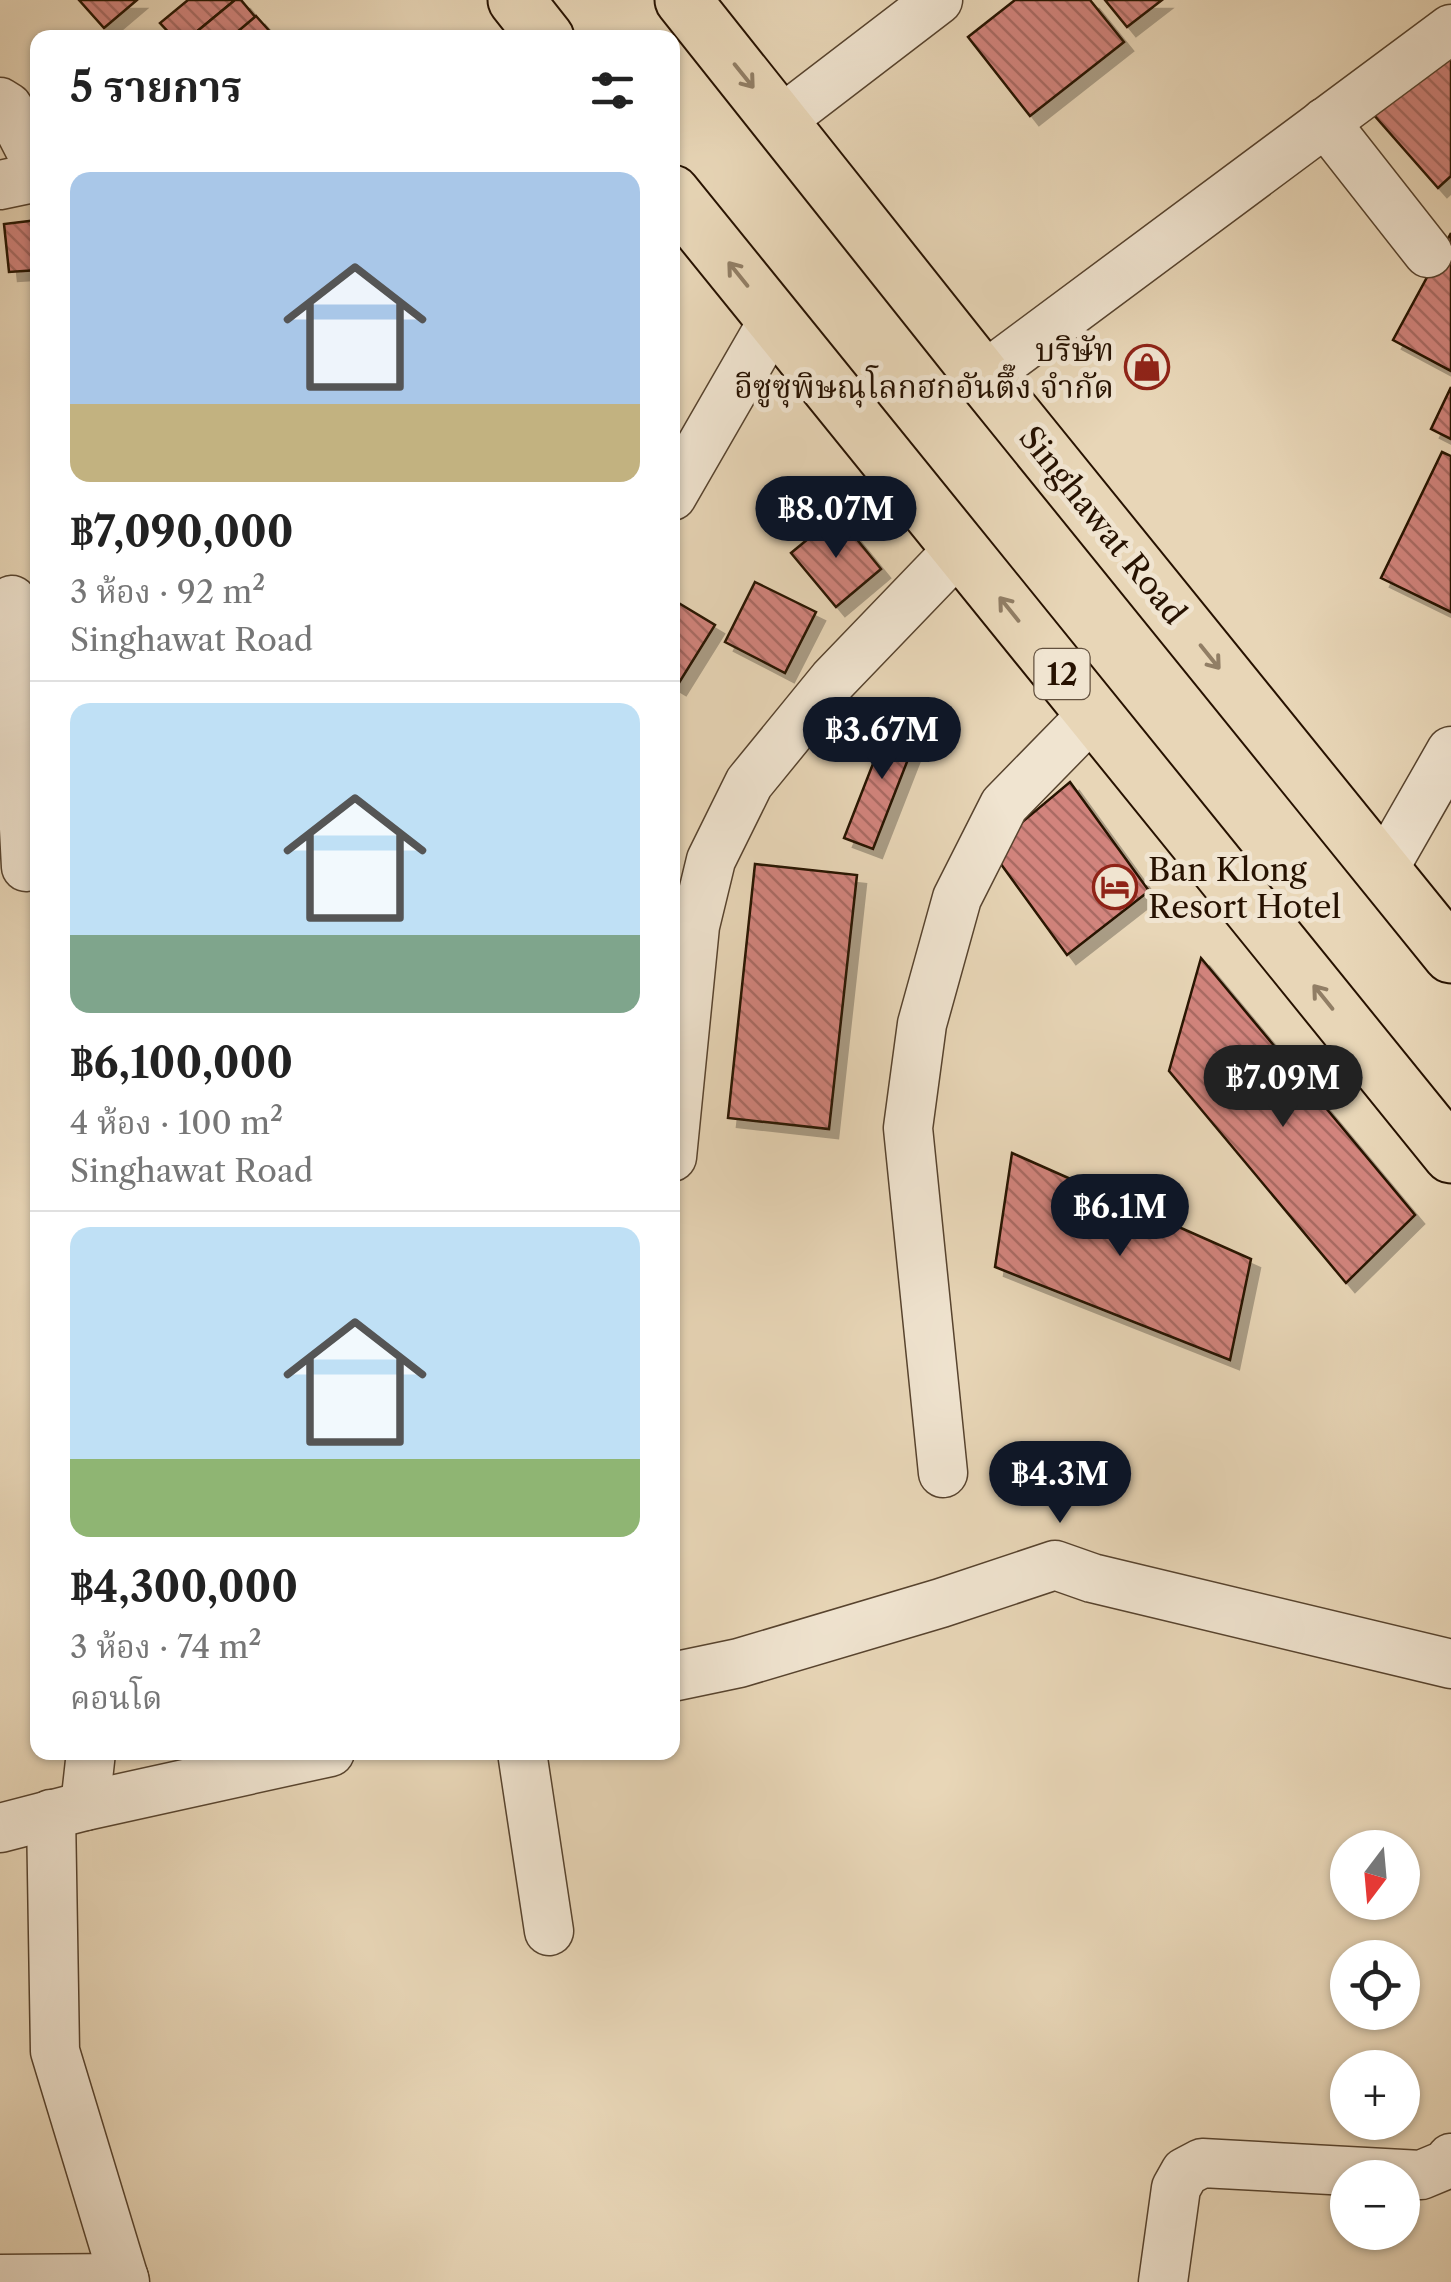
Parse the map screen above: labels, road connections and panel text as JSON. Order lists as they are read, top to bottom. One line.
{"streets":{"main road":["Singhawat Road","12"]},"places":{"shop":["บริษัท อีซูซุพิษณุโลกฮกอันตึ๊ง จำกัด"],"hotel":["Ban Klong Resort Hotel"]},"north":"bottom","page":{"heading":"5 รายการ","list":[{"name":"฿7,090,000","note":"3 ห้อง · 92 m² · Singhawat Road"},{"name":"฿6,100,000","note":"4 ห้อง · 100 m² · Singhawat Road"},{"name":"฿4,300,000","note":"3 ห้อง · 74 m² · คอนโด"}],"price":["฿8.07M","฿3.67M","฿7.09M","฿6.1M","฿4.3M"],"map_buttons":["+","−"]}}
